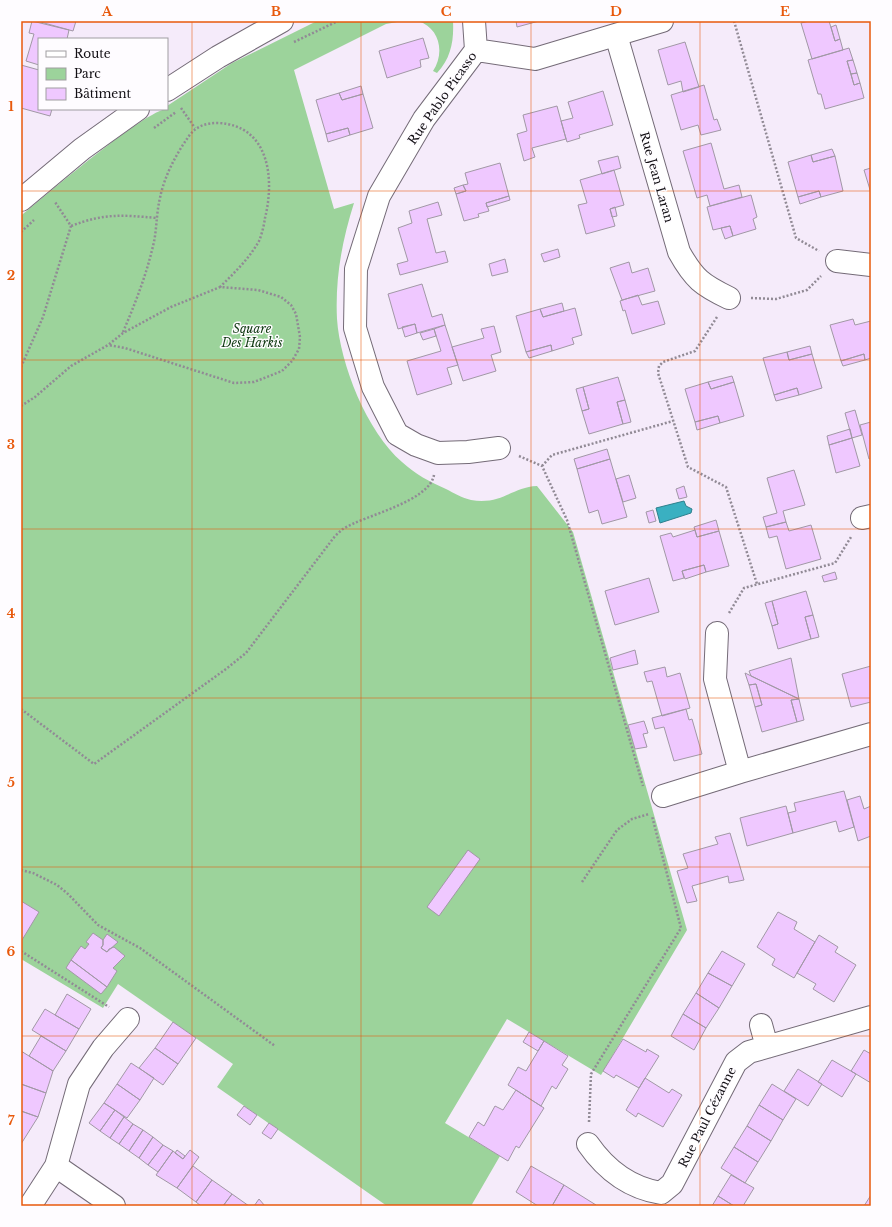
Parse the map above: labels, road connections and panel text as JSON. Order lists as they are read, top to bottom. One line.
{"streets":{"street":["Rue Pablo Picasso","Rue Jean Laran","Rue Paul Cézanne"]},"parks":["Square Des Harkis"],"legend":["Route","Parc","Bâtiment"],"grid":{"columns":["A","B","C","D","E"],"rows":["1","2","3","4","5","6","7"]}}
